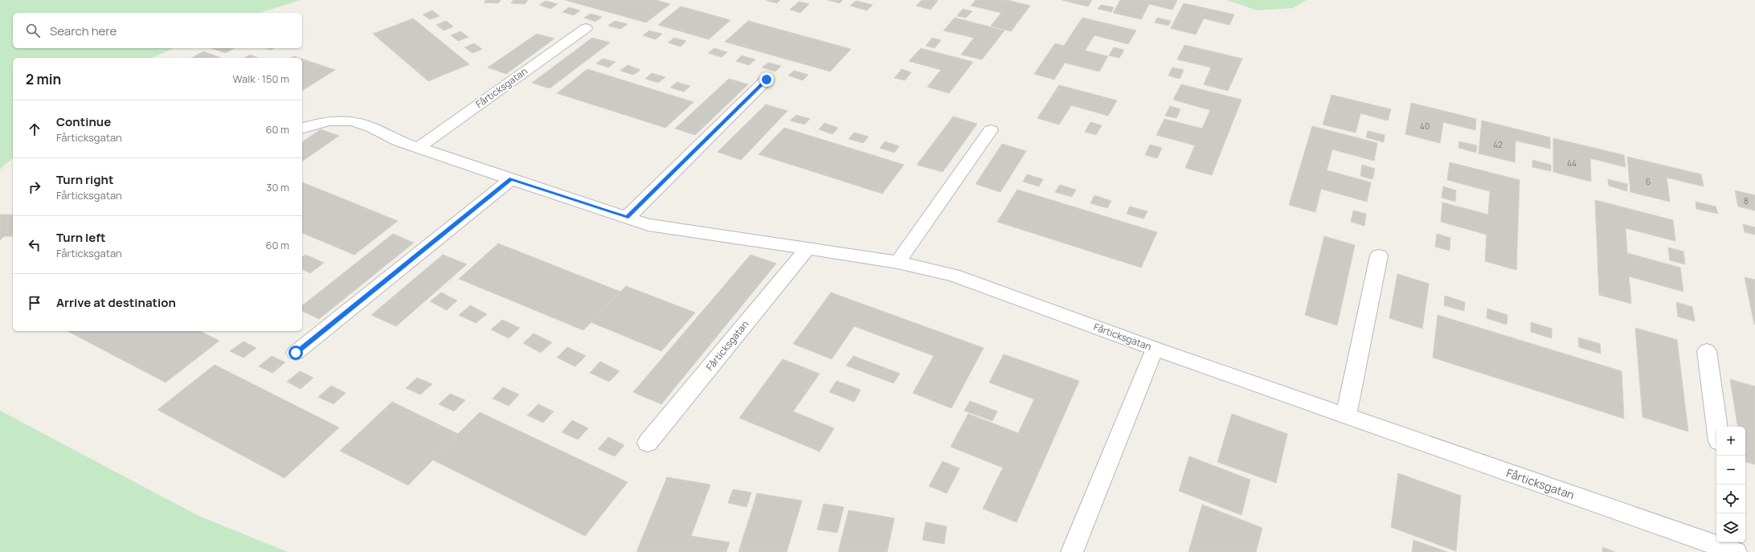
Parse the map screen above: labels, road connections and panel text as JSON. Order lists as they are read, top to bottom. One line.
{"streets":{"street":["Fårticksgatan"]},"house_numbers":["40","42","44","6","8"],"page":{"search":"Search here","heading":["2 min","Walk · 150 m"],"list":[["Continue","Fårticksgatan","60 m"],["Turn right","Fårticksgatan","30 m"],["Turn left","Fårticksgatan","60 m"],"Arrive at destination"],"map_buttons":["+","−"]}}
